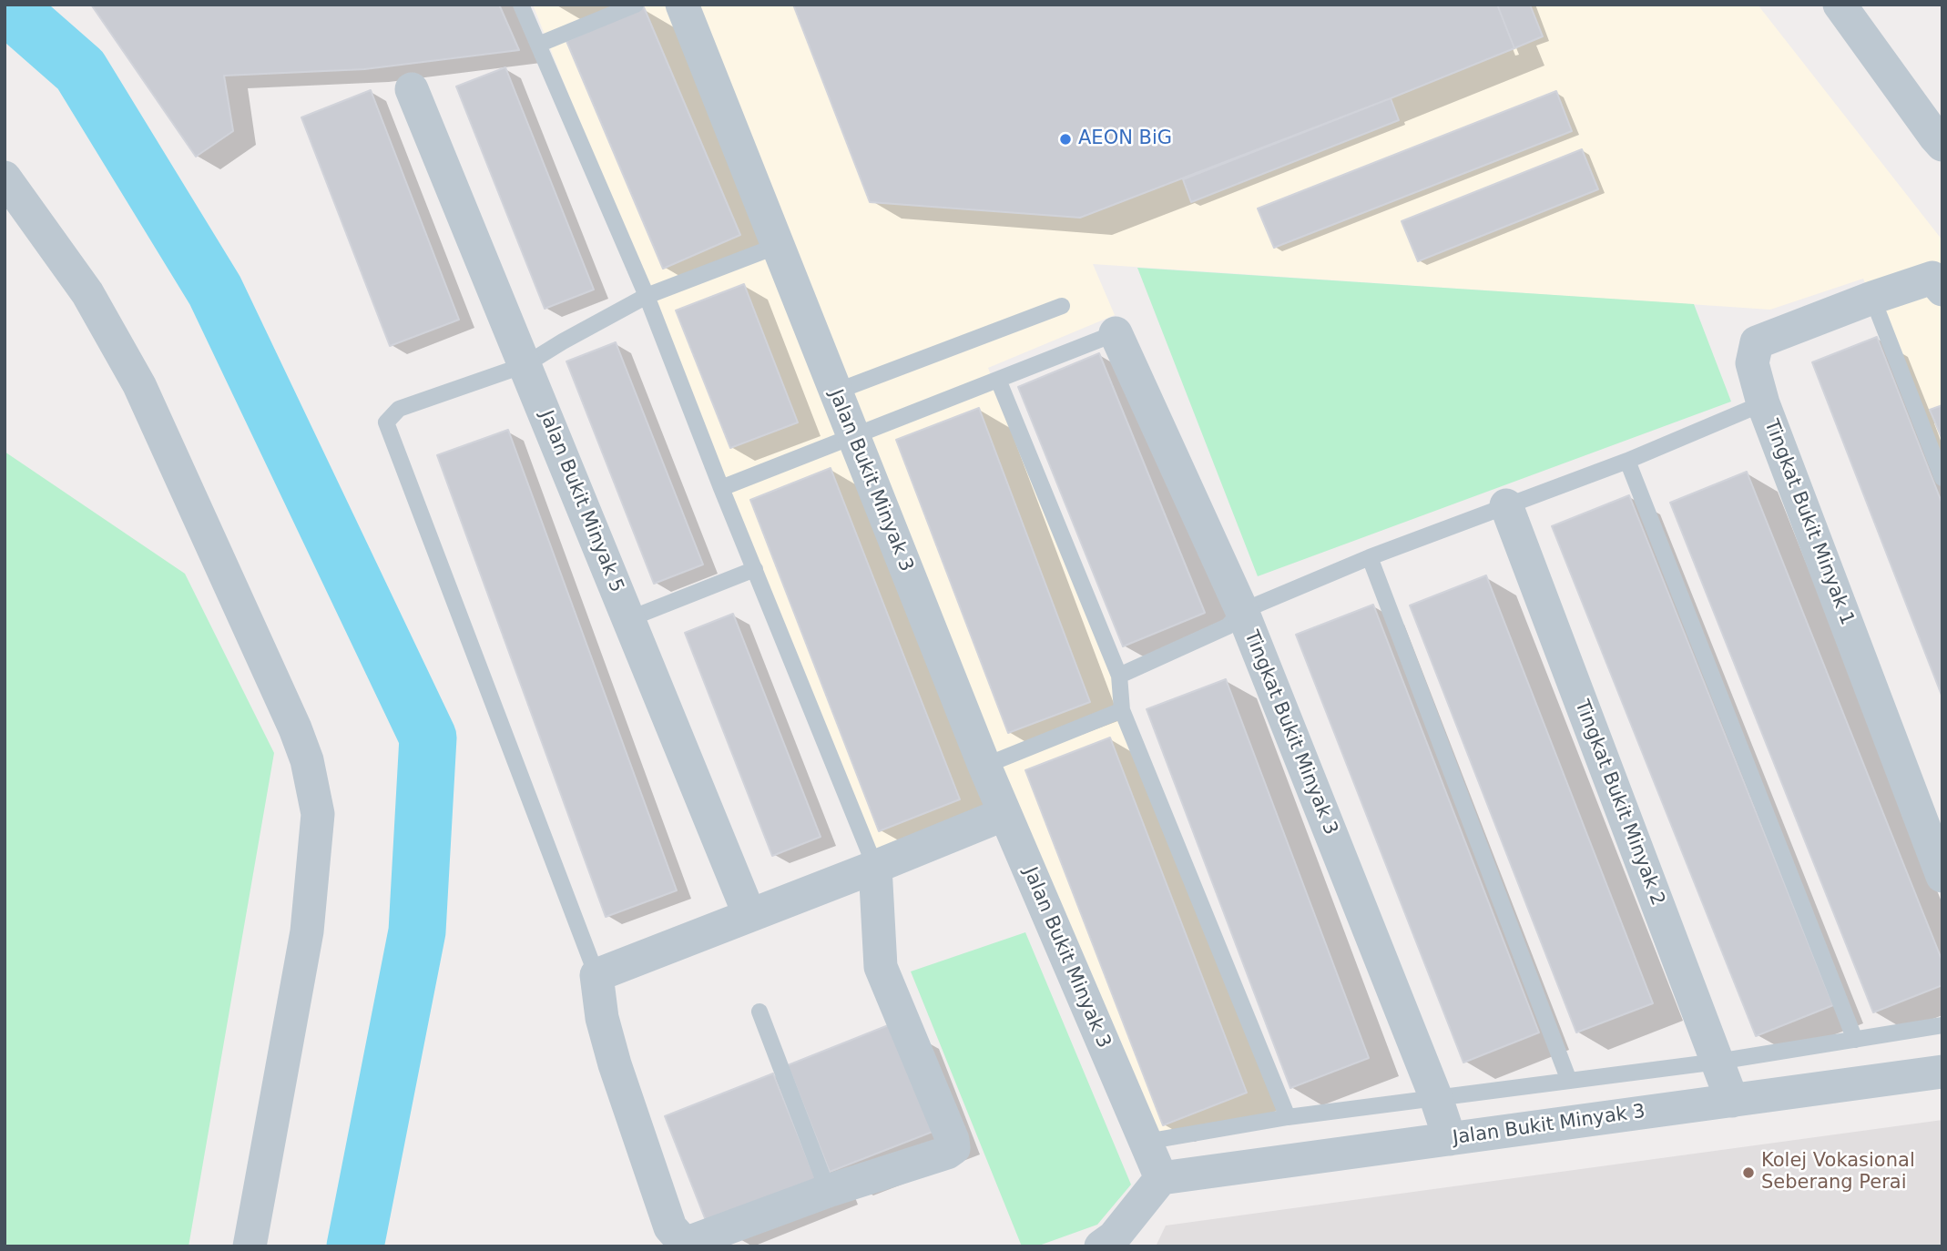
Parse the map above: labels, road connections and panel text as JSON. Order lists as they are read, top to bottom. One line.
{"streets":{"street":["Jalan Bukit Minyak 3","Jalan Bukit Minyak 5","Tingkat Bukit Minyak 1","Tingkat Bukit Minyak 3","Tingkat Bukit Minyak 2"]},"crossings":[["Jalan Bukit Minyak 3","Tingkat Bukit Minyak 3"],["Jalan Bukit Minyak 3","Tingkat Bukit Minyak 2"]],"places":["AEON BiG","Kolej Vokasional Seberang Perai"]}
